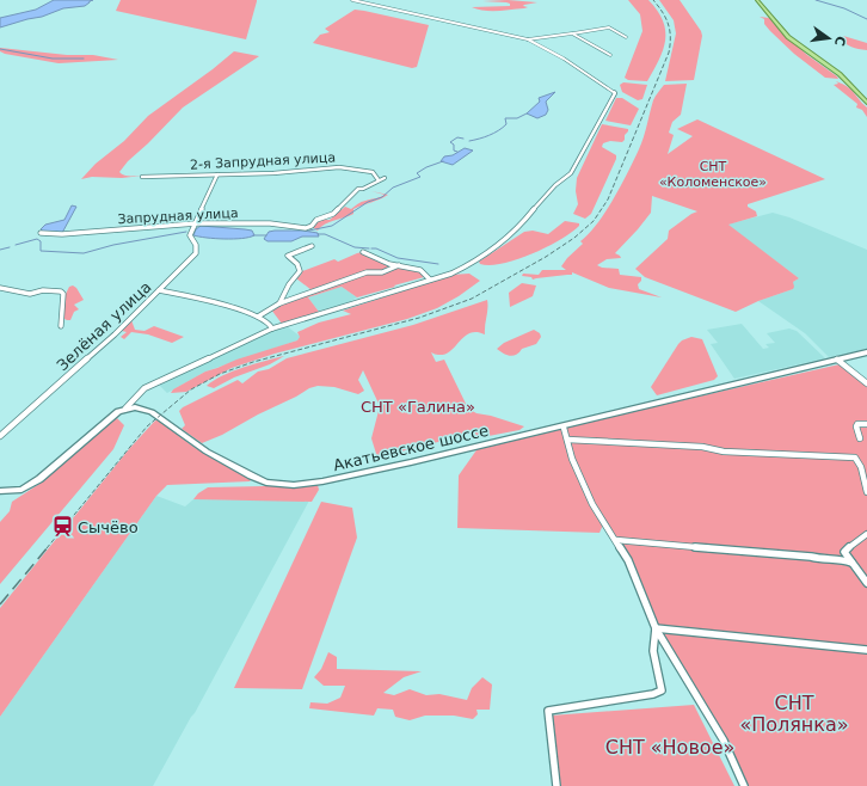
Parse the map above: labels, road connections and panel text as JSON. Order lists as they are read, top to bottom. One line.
{"streets":{"main road":["Акатьевское шоссе"],"street":["2-я Запрудная улица","Запрудная улица","Зелёная улица"]},"crossings":[["2-я Запрудная улица","Запрудная улица"],["Запрудная улица","Зелёная улица"]],"parks":["СНТ «Коломенское»","СНТ «Галина»","СНТ «Полянка»","СНТ «Новое»"],"places":{"station":["Сычёво"]},"north":"right"}
